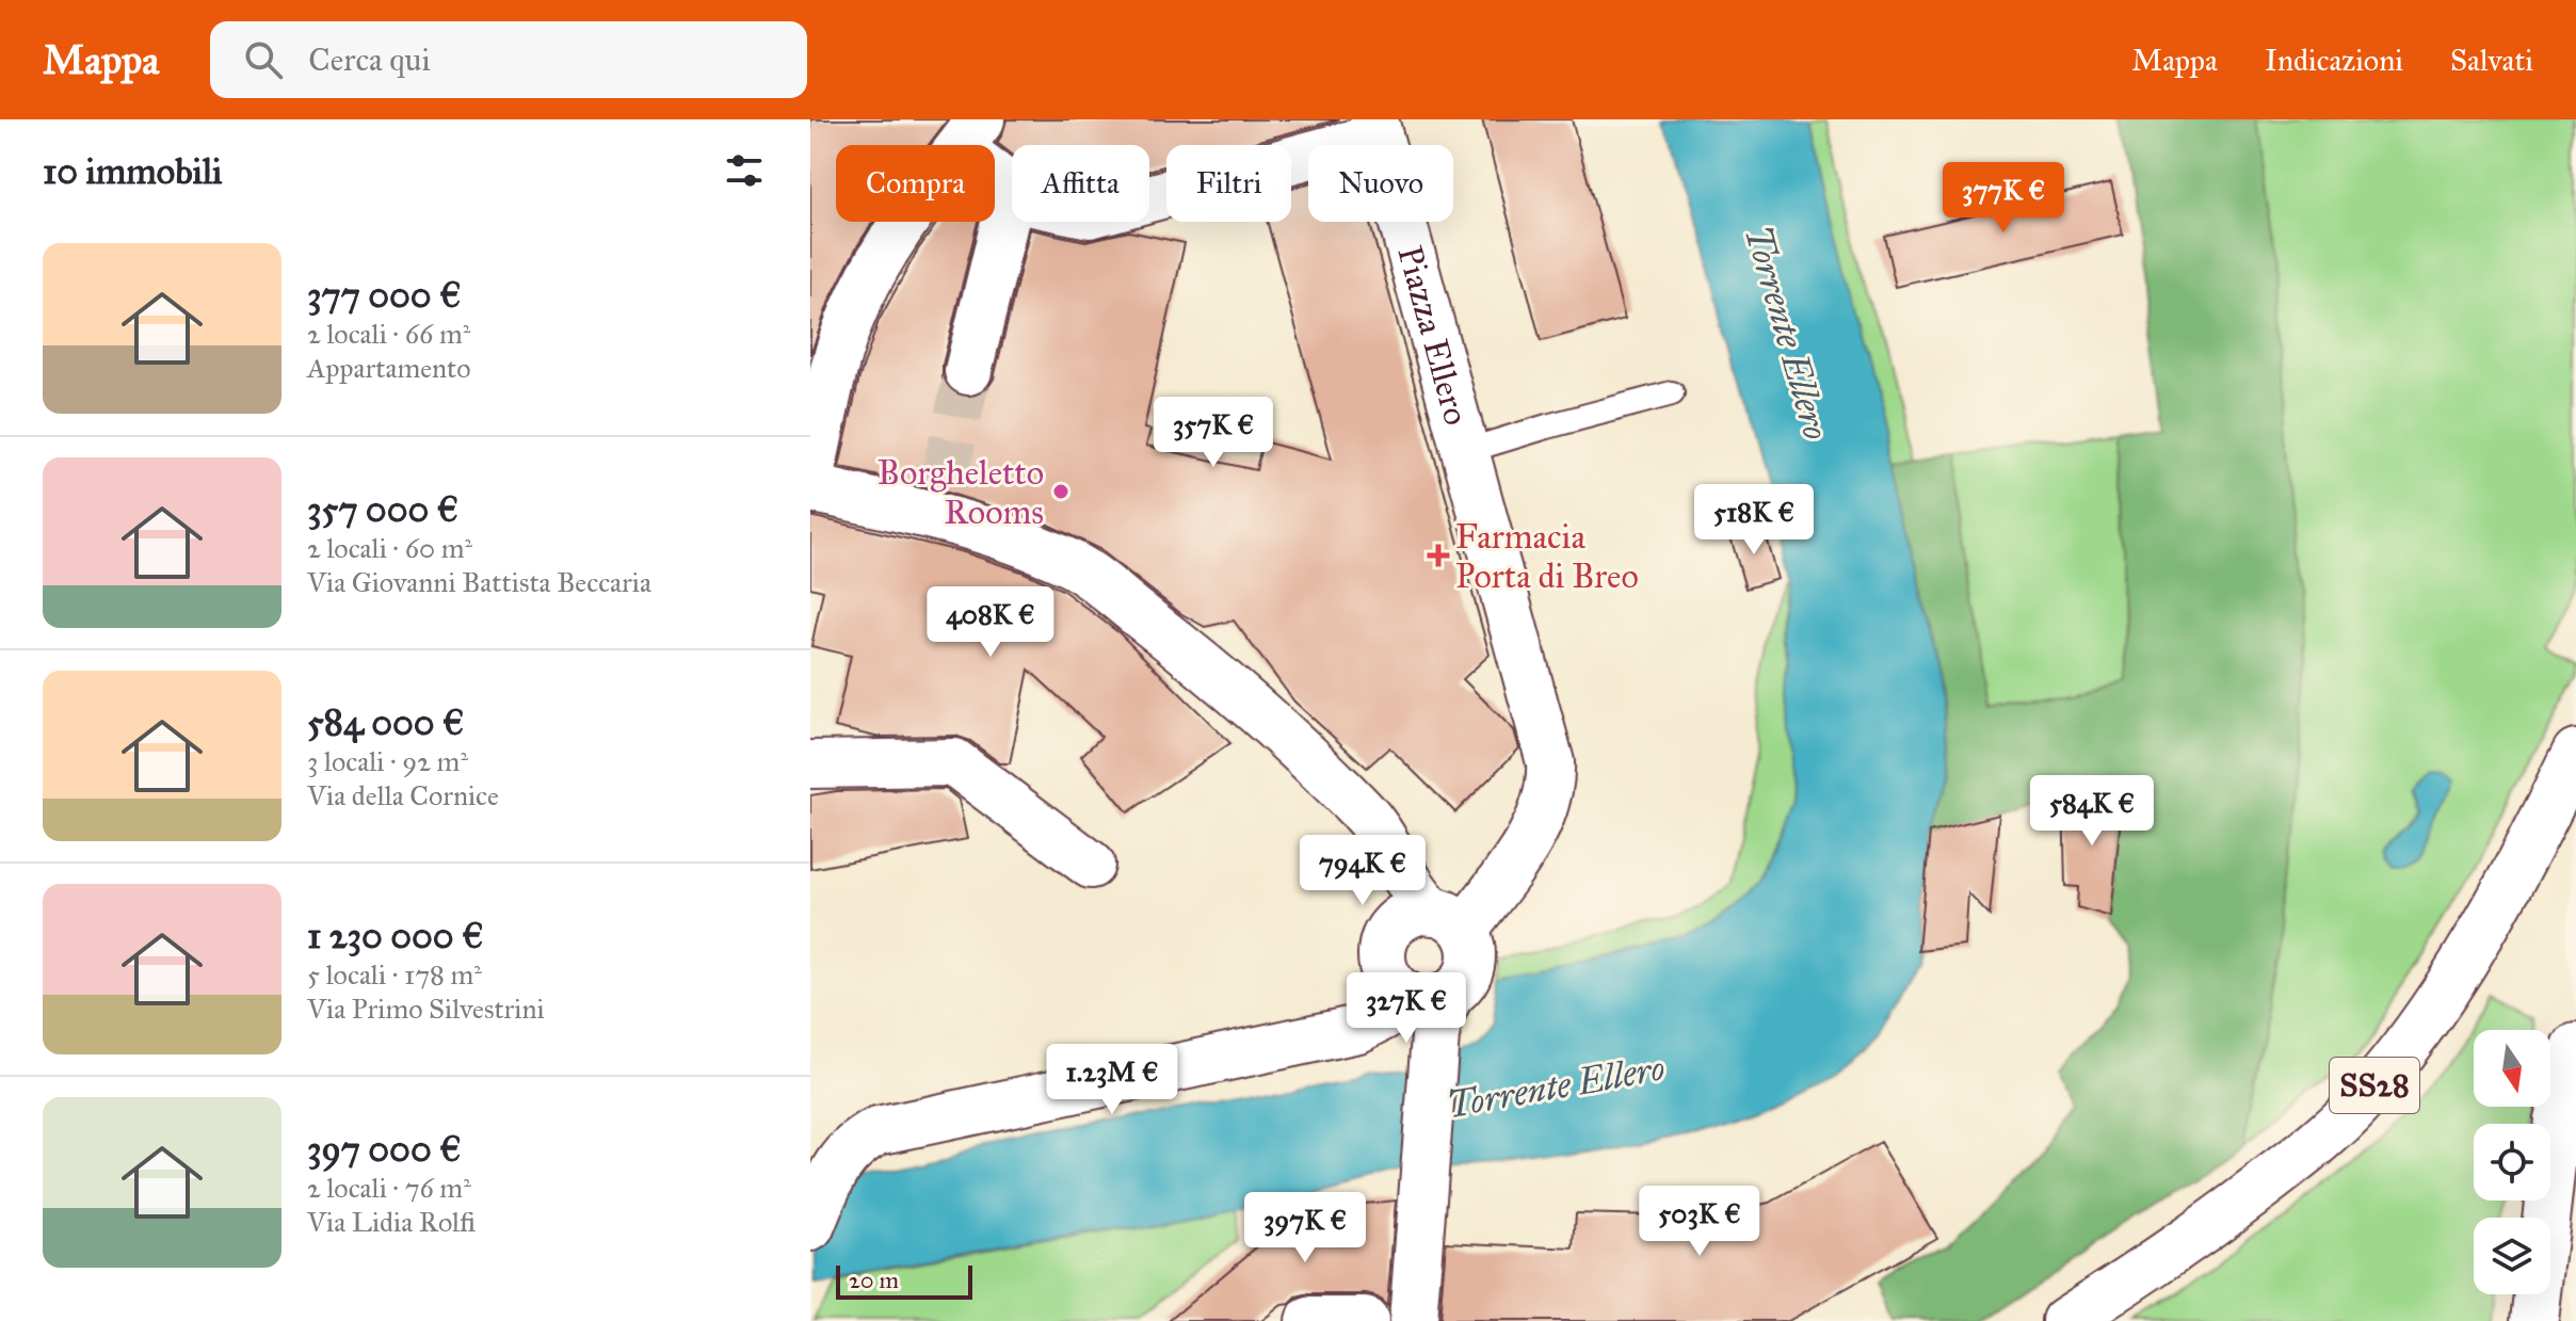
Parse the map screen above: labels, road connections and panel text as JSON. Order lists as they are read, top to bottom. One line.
{"streets":{"street":["Piazza Ellero","SS28"]},"water":["Torrente Ellero"],"places":{"other":["Borgheletto Rooms"],"health":["Farmacia Porta di Breo"]},"scale_bar":"20 m","north":"bottom","page":{"header":"Mappa","search":"Cerca qui","nav":["Mappa","Indicazioni","Salvati"],"heading":"10 immobili","chip":["Compra","Affitta","Filtri","Nuovo"],"price":["377K €","357K €","518K €","408K €","584K €","794K €","327K €","1.23M €","503K €","397K €"],"list":[{"name":"377 000 €","note":"2 locali · 66 m² · Appartamento"},{"name":"357 000 €","note":"2 locali · 60 m² · Via Giovanni Battista Beccaria"},{"name":"584 000 €","note":"3 locali · 92 m² · Via della Cornice"},{"name":"1 230 000 €","note":"5 locali · 178 m² · Via Primo Silvestrini"},{"name":"397 000 €","note":"2 locali · 76 m² · Via Lidia Rolfi"}],"scale":"20 m"}}
